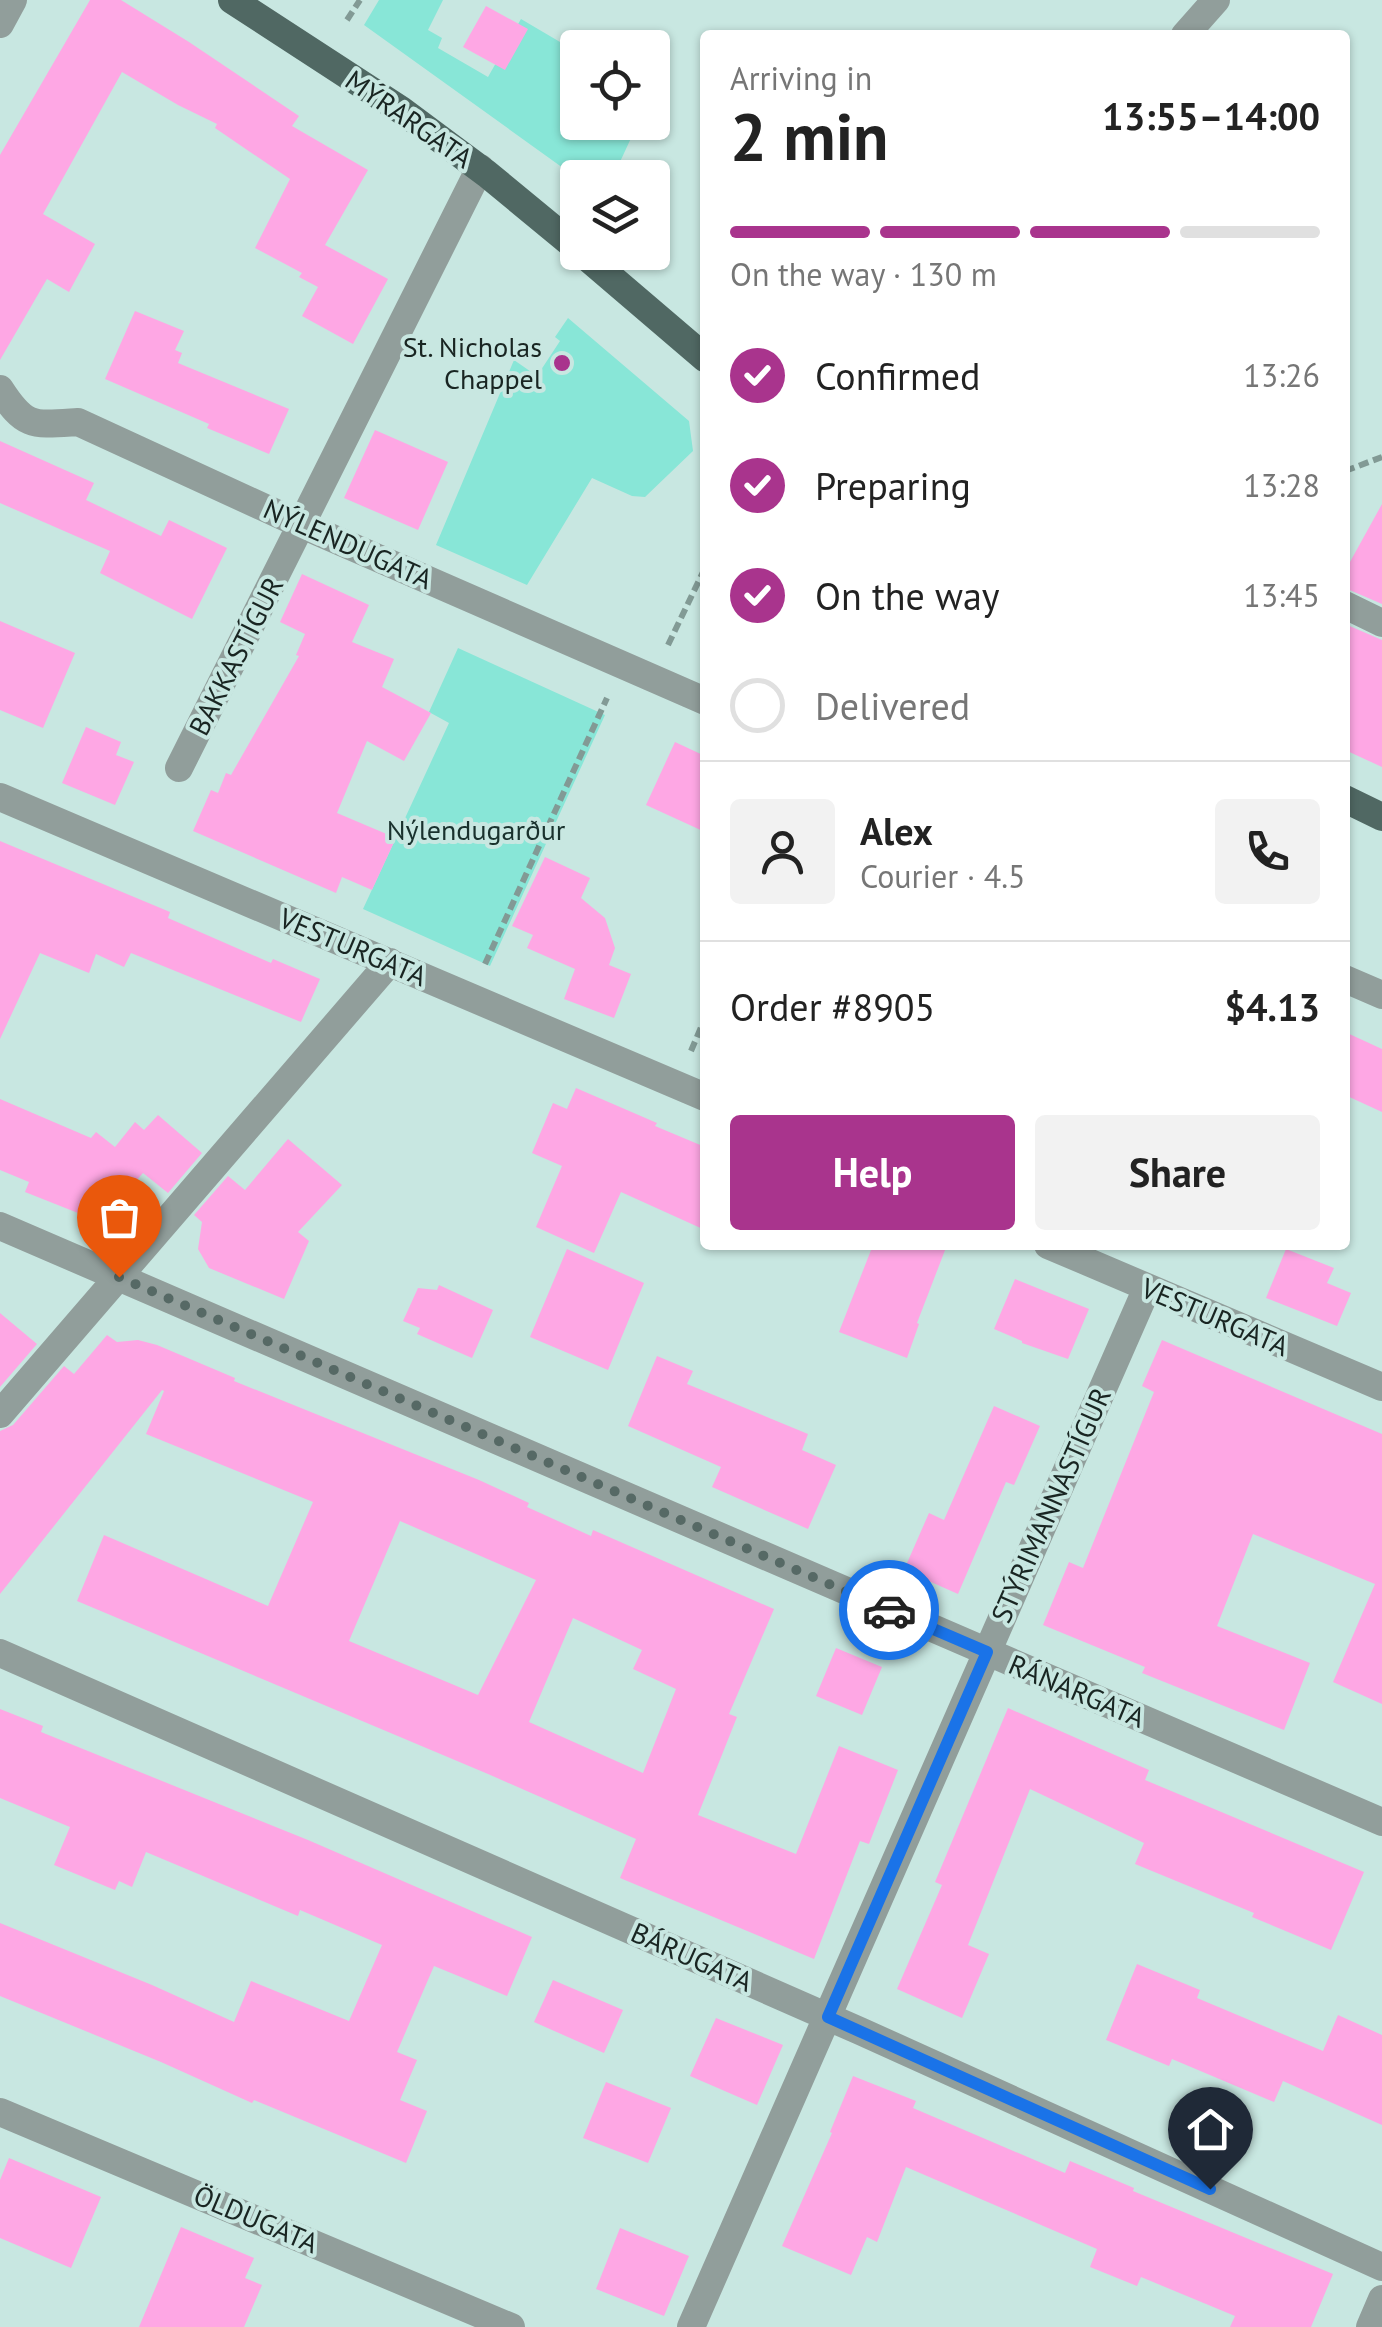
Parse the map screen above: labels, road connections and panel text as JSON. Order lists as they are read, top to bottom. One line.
{"streets":{"main road":["MÝRARGATA"],"street":["NÝLENDUGATA","BAKKASTÍGUR","VESTURGATA","STÝRIMANNASTÍGUR","RÁNARGATA","BÁRUGATA","ÖLDUGATA"]},"crossings":[["MÝRARGATA","BAKKASTÍGUR"],["NÝLENDUGATA","BAKKASTÍGUR"],["VESTURGATA","STÝRIMANNASTÍGUR"],["STÝRIMANNASTÍGUR","RÁNARGATA"],["STÝRIMANNASTÍGUR","BÁRUGATA"]],"parks":["Nýlendugarður"],"places":["St. Nicholas Chappel"],"page":{"heading":["2 min","Arriving in","13:55–14:00"],"panel":["Alex","Courier · 4.5","Order #8905","$4.13"],"bar":"On the way · 130 m","list":[["Confirmed","13:26"],["Preparing","13:28"],["On the way","13:45"],"Delivered"],"buttons":["Help","Share"]}}
